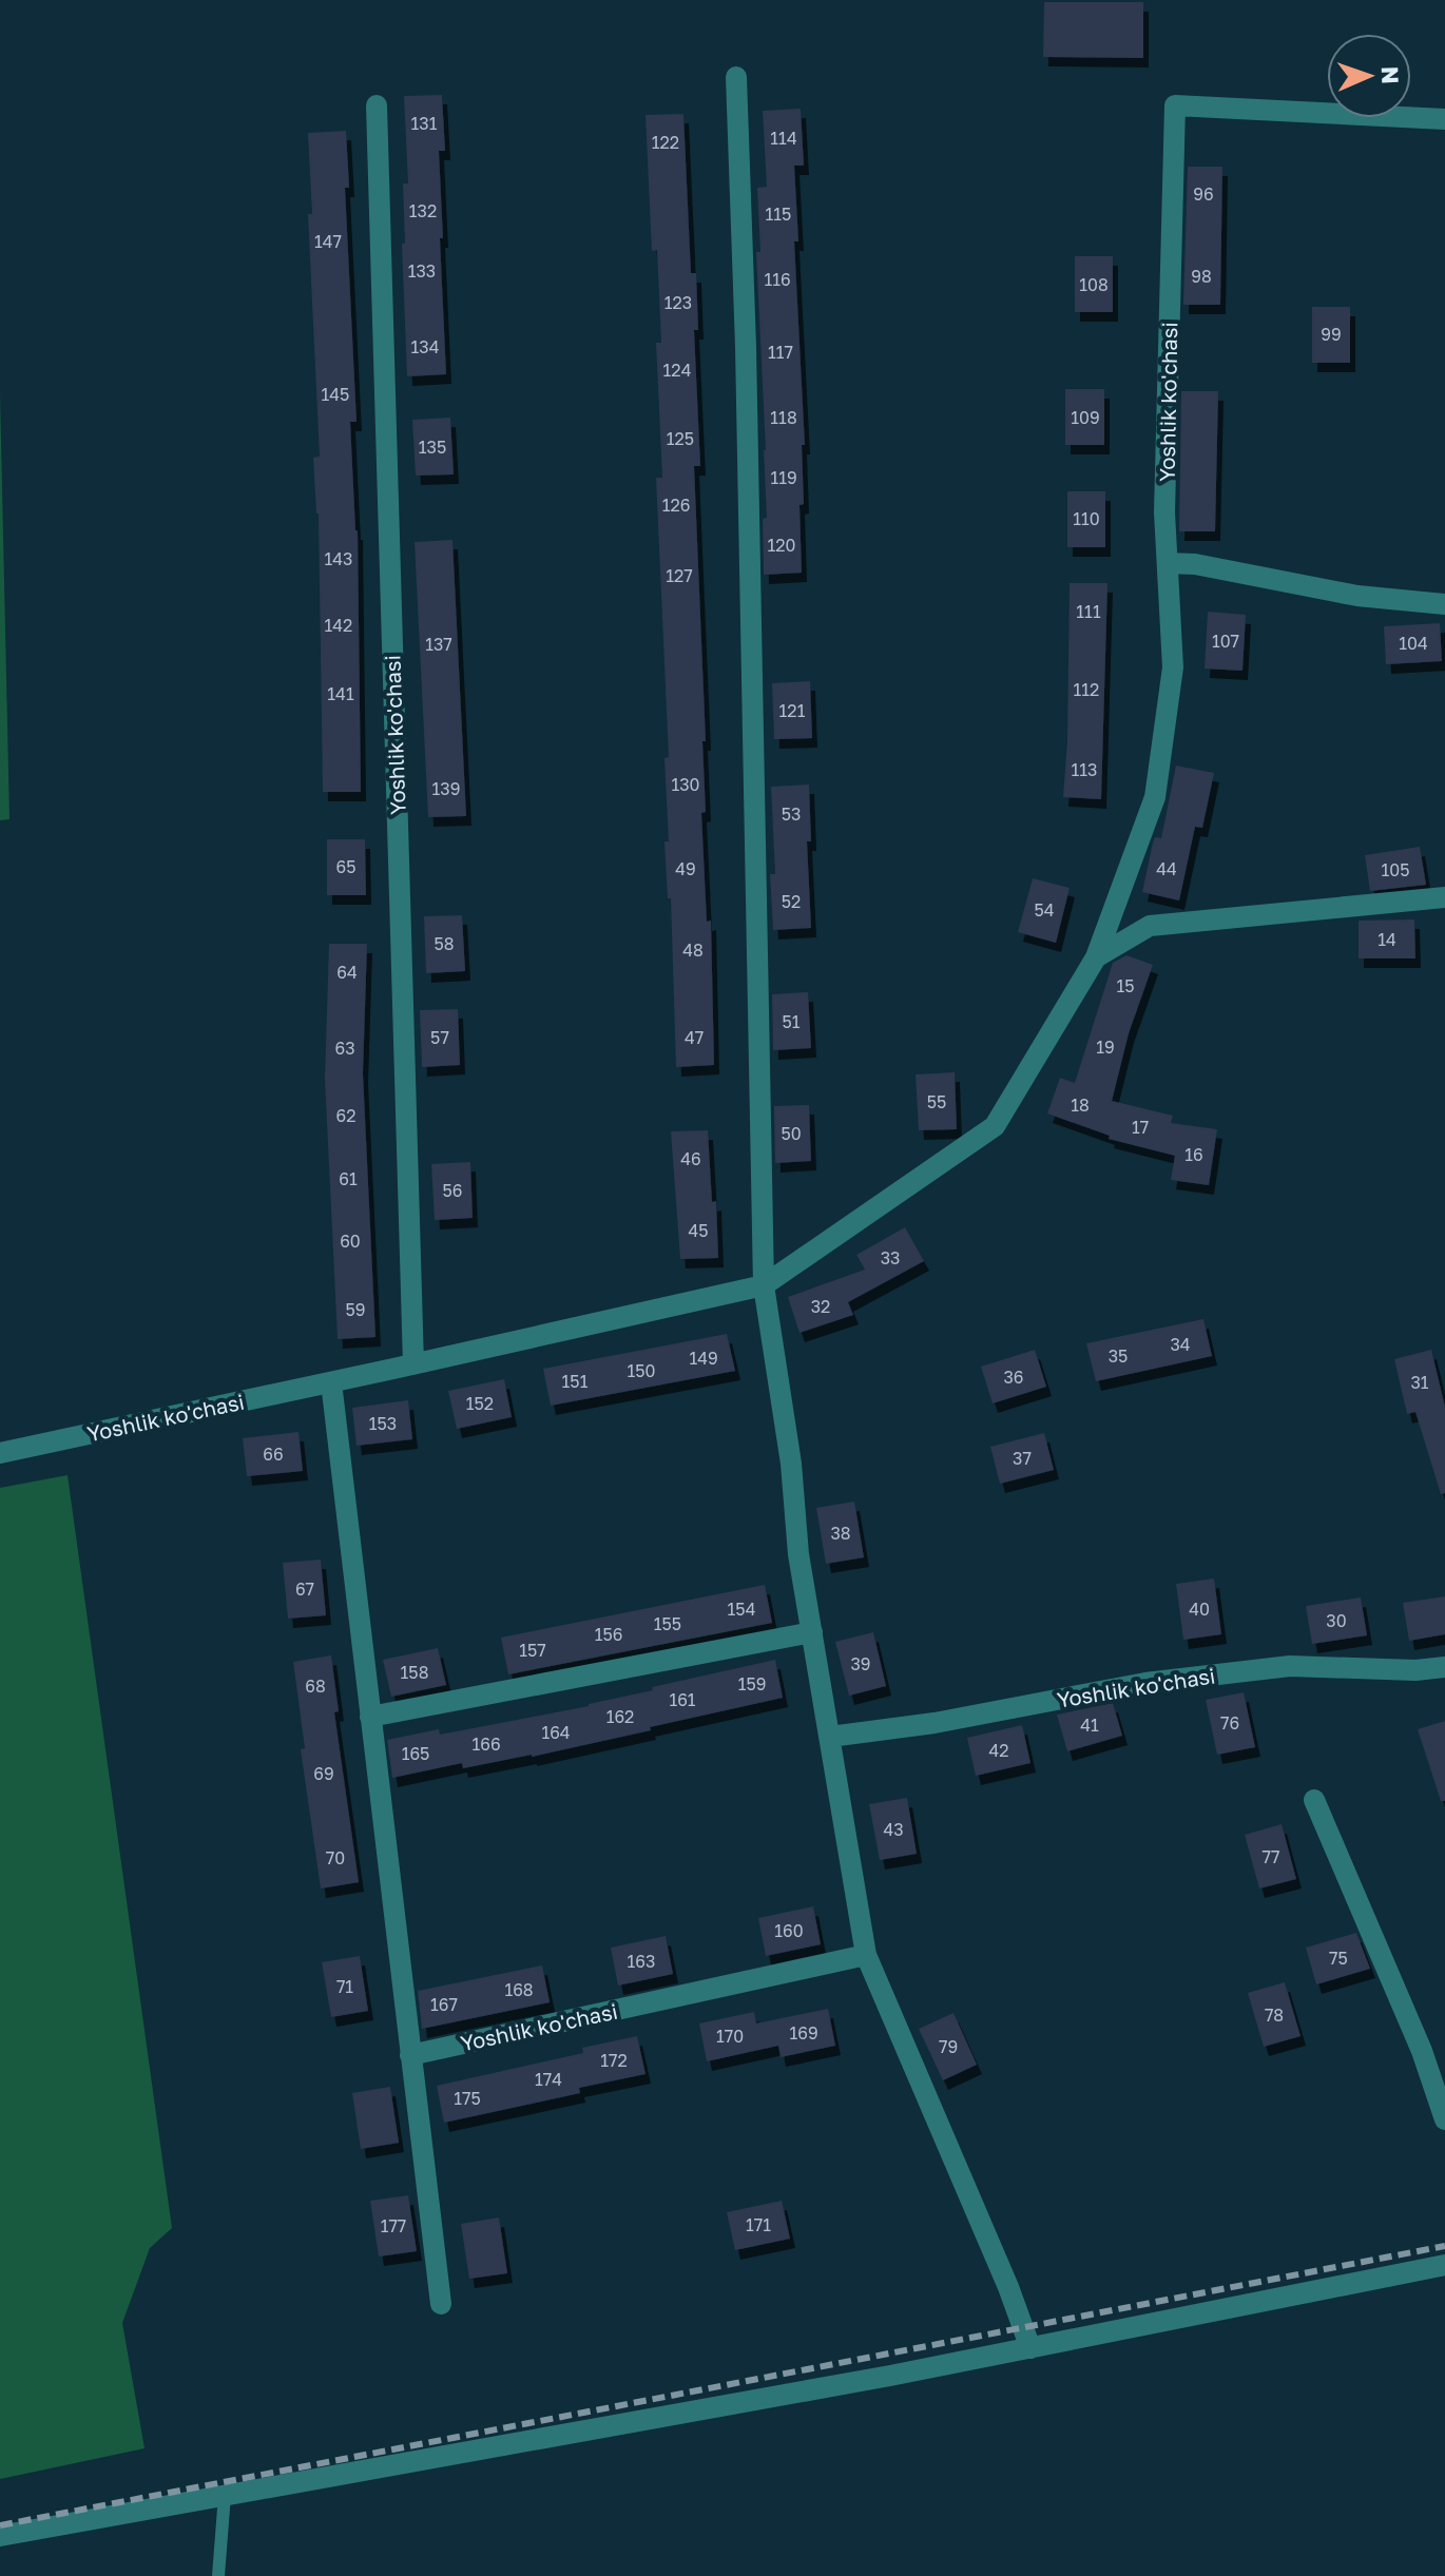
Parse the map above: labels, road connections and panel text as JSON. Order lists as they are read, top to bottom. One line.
{"streets":{"street":["Yoshlik ko'chasi"]},"house_numbers":["131","114","122","96","132","115","147","133","98","116","108","123","99","134","117","124","145","118","109","125","135","119","126","110","120","143","127","111","142","107","104","137","112","141","121","113","130","139","53","65","49","44","105","52","54","14","58","48","64","15","51","57","47","19","63","55","18","62","17","50","16","46","61","56","45","60","33","32","59","34","35","149","150","36","151","31","152","153","66","37","38","67","154","40","30","155","156","157","39","158","159","68","161","162","76","41","164","166","42","165","69","43","77","70","160","75","163","71","168","167","78","169","170","79","172","174","175","171","177"],"north":"right"}
